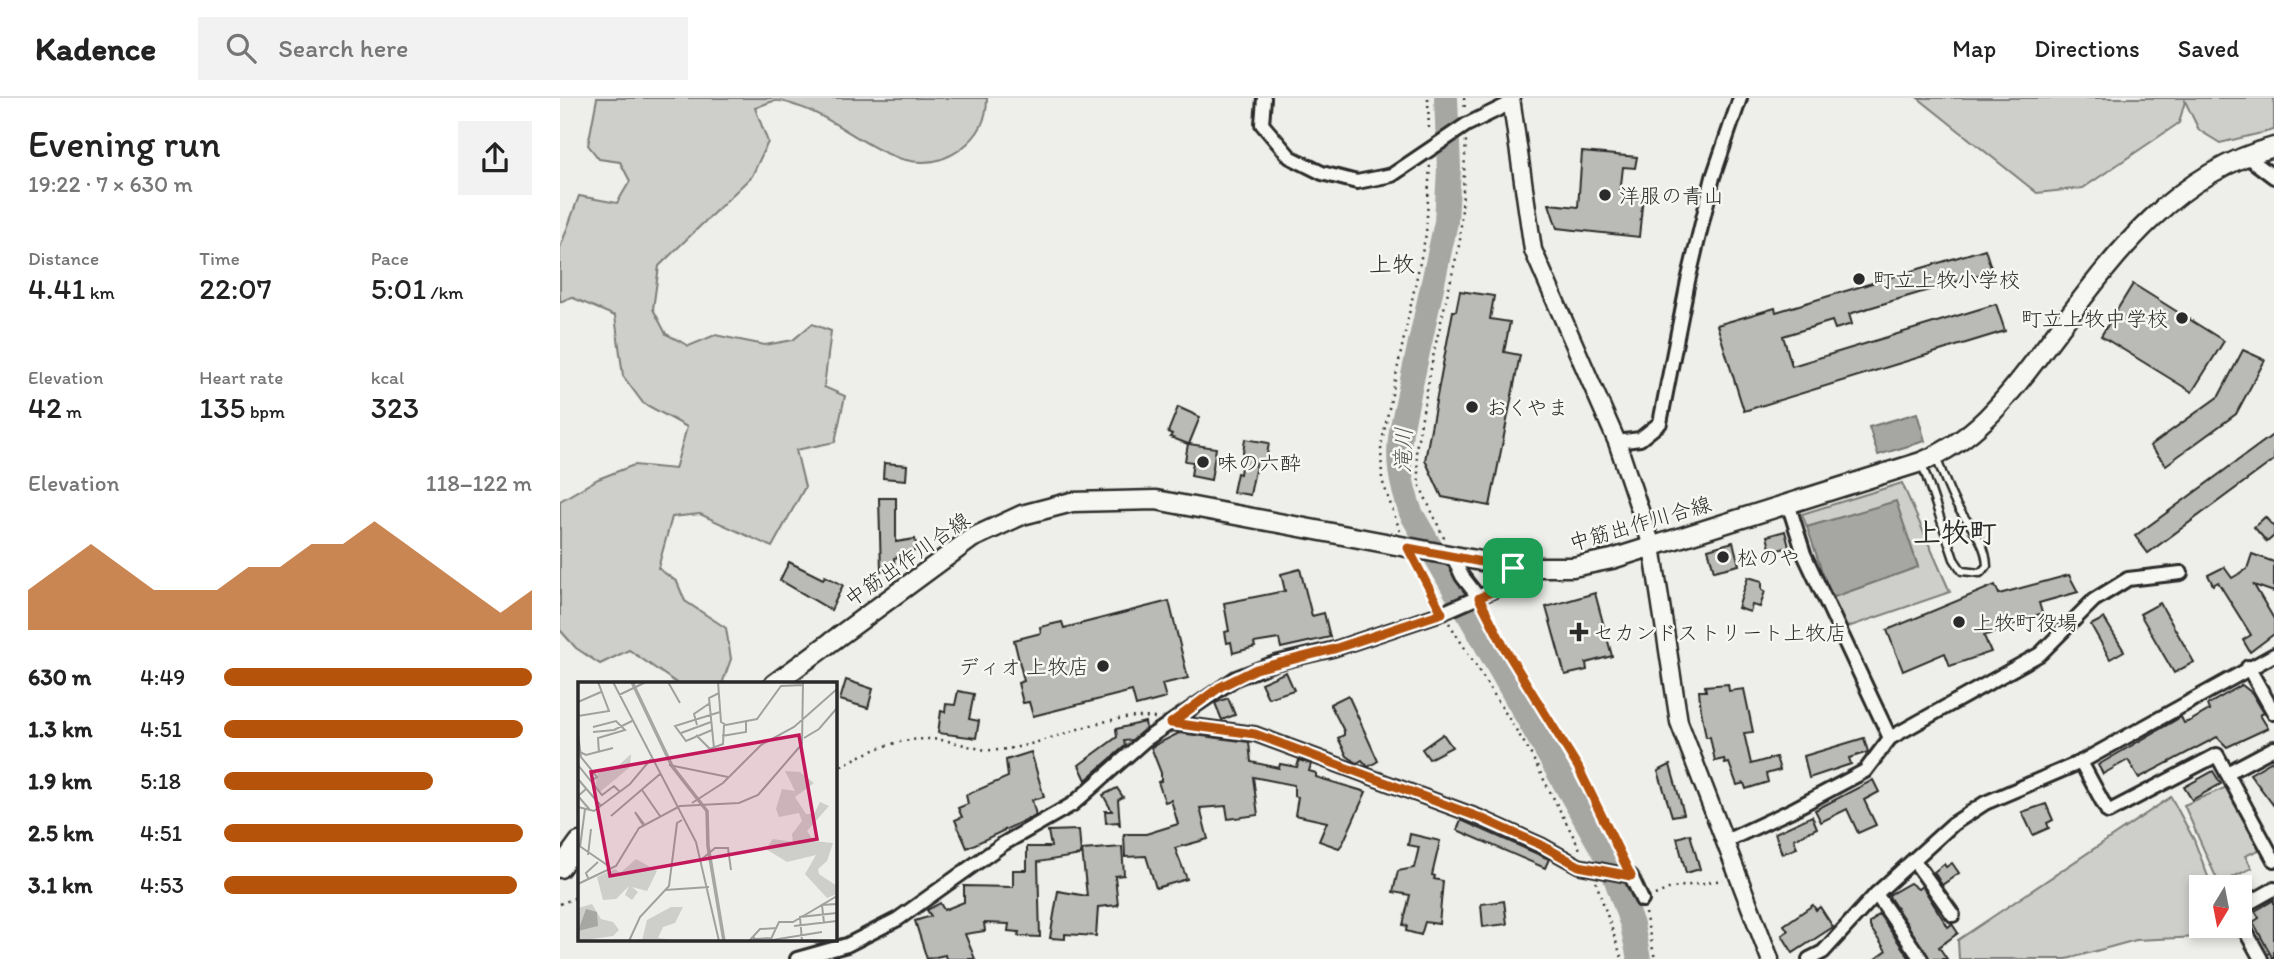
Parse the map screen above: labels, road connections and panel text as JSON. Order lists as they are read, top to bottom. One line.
{"streets":{"main road":["中筋出作川合線"]},"districts":["上牧","上牧町"],"water":["滝川"],"places":{"other":["洋服の青山","町立上牧小学校","町立上牧中学校","おくやま","味の六酔","松のや","上牧町役場","ディオ 上牧店"],"health":["セカンドストリート上牧店"]},"north":"bottom","page":{"header":"Kadence","search":"Search here","nav":["Map","Directions","Saved"],"heading":["Evening run","19:22 · 7 × 630 m"],"stats":[["Distance","4.41 km"],["Time","22:07"],["Pace","5:01 /km"],["Elevation","42 m"],["Heart rate","135 bpm"],["kcal","323"]],"chart":["Elevation","118–122 m"],"list":[{"name":"630 m","note":"4:49"},{"name":"1.3 km","note":"4:51"},{"name":"1.9 km","note":"5:18"},{"name":"2.5 km","note":"4:51"},{"name":"3.1 km","note":"4:53"}]}}
